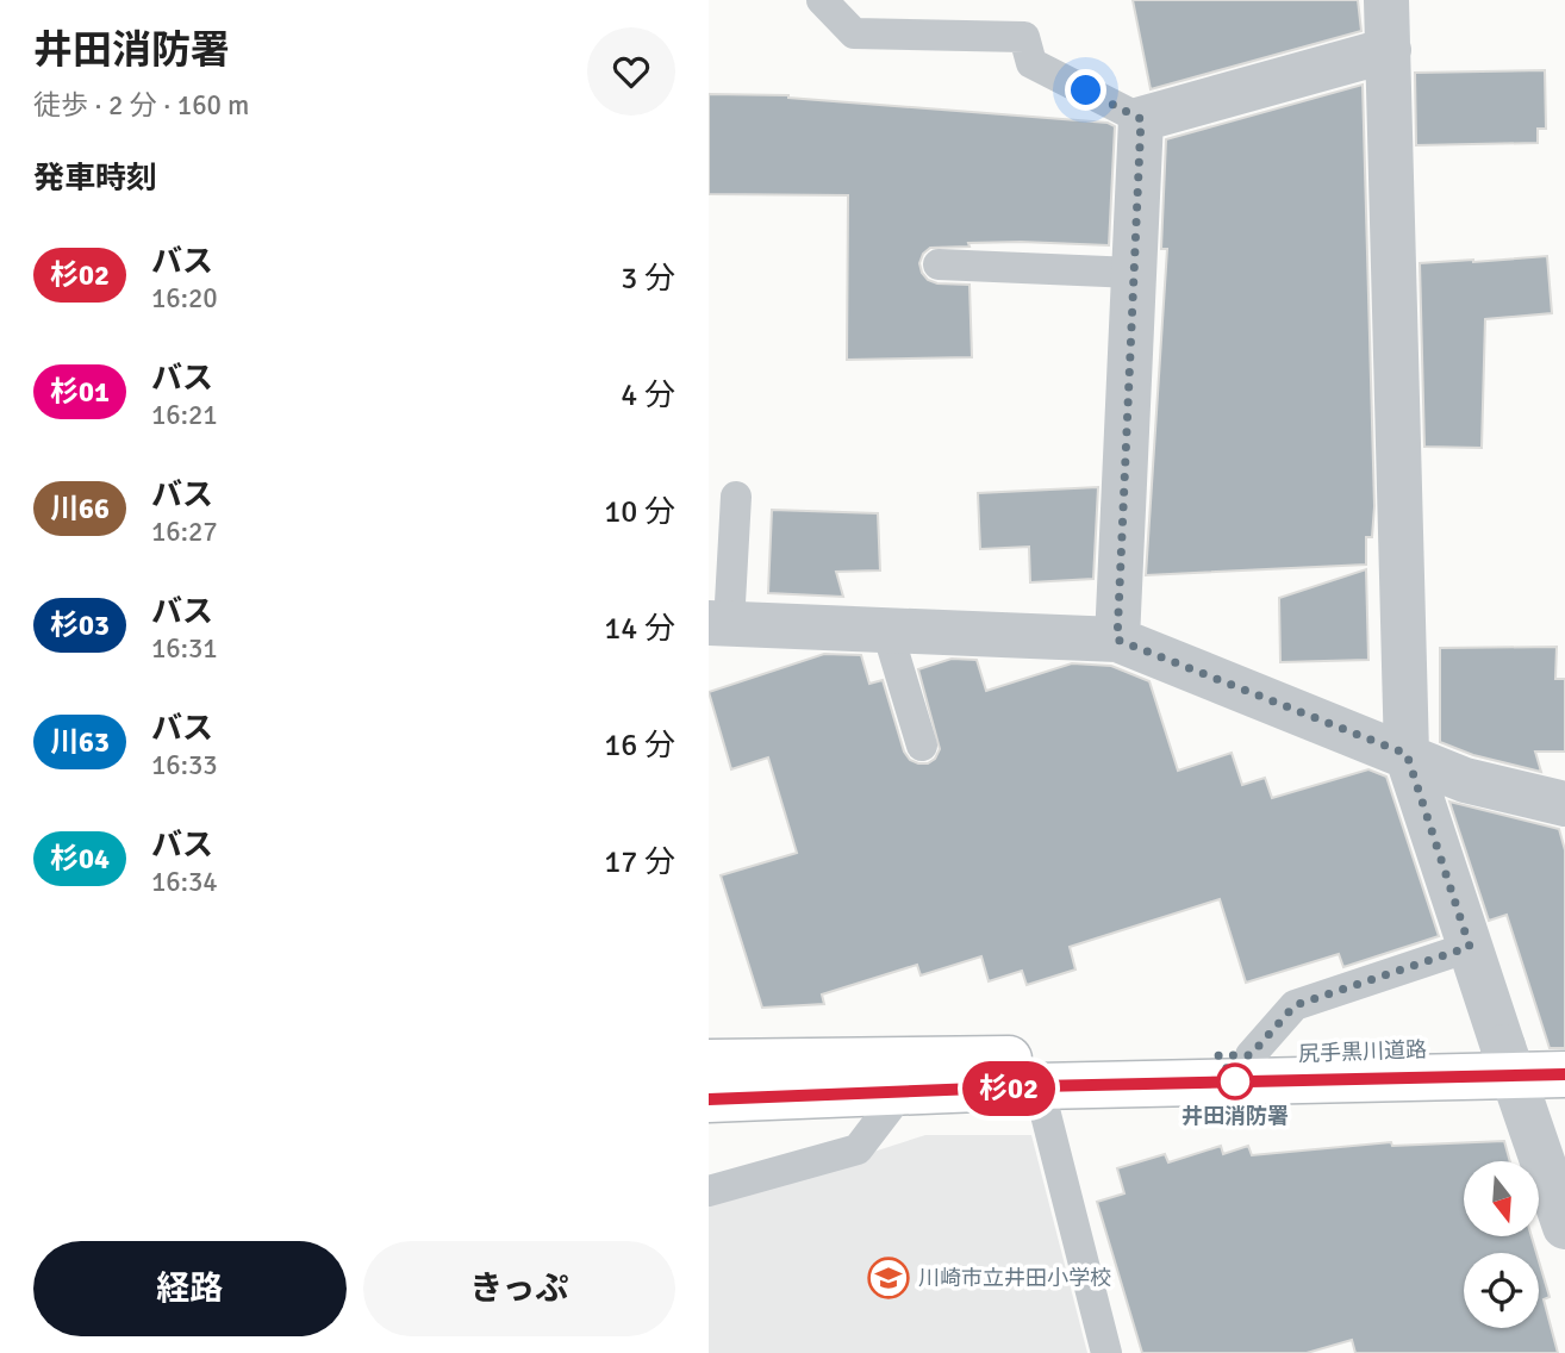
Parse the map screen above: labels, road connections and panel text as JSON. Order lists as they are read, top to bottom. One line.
{"streets":{"main road":["尻手黒川道路"]},"places":{"other":["井田消防署"],"school or university":["川崎市立井田小学校"]},"lines":["bus line 杉02"],"north":"bottom","page":{"heading":[["井田消防署","徒歩 · 2 分 · 160 m"],"発車時刻"],"on_map":"杉02","list":[{"mark":"杉02","name":"バス","note":"16:20","value":"3 分"},{"mark":"杉01","name":"バス","note":"16:21","value":"4 分"},{"mark":"川66","name":"バス","note":"16:27","value":"10 分"},{"mark":"杉03","name":"バス","note":"16:31","value":"14 分"},{"mark":"川63","name":"バス","note":"16:33","value":"16 分"},{"mark":"杉04","name":"バス","note":"16:34","value":"17 分"}],"buttons":["経路","きっぷ"]}}
